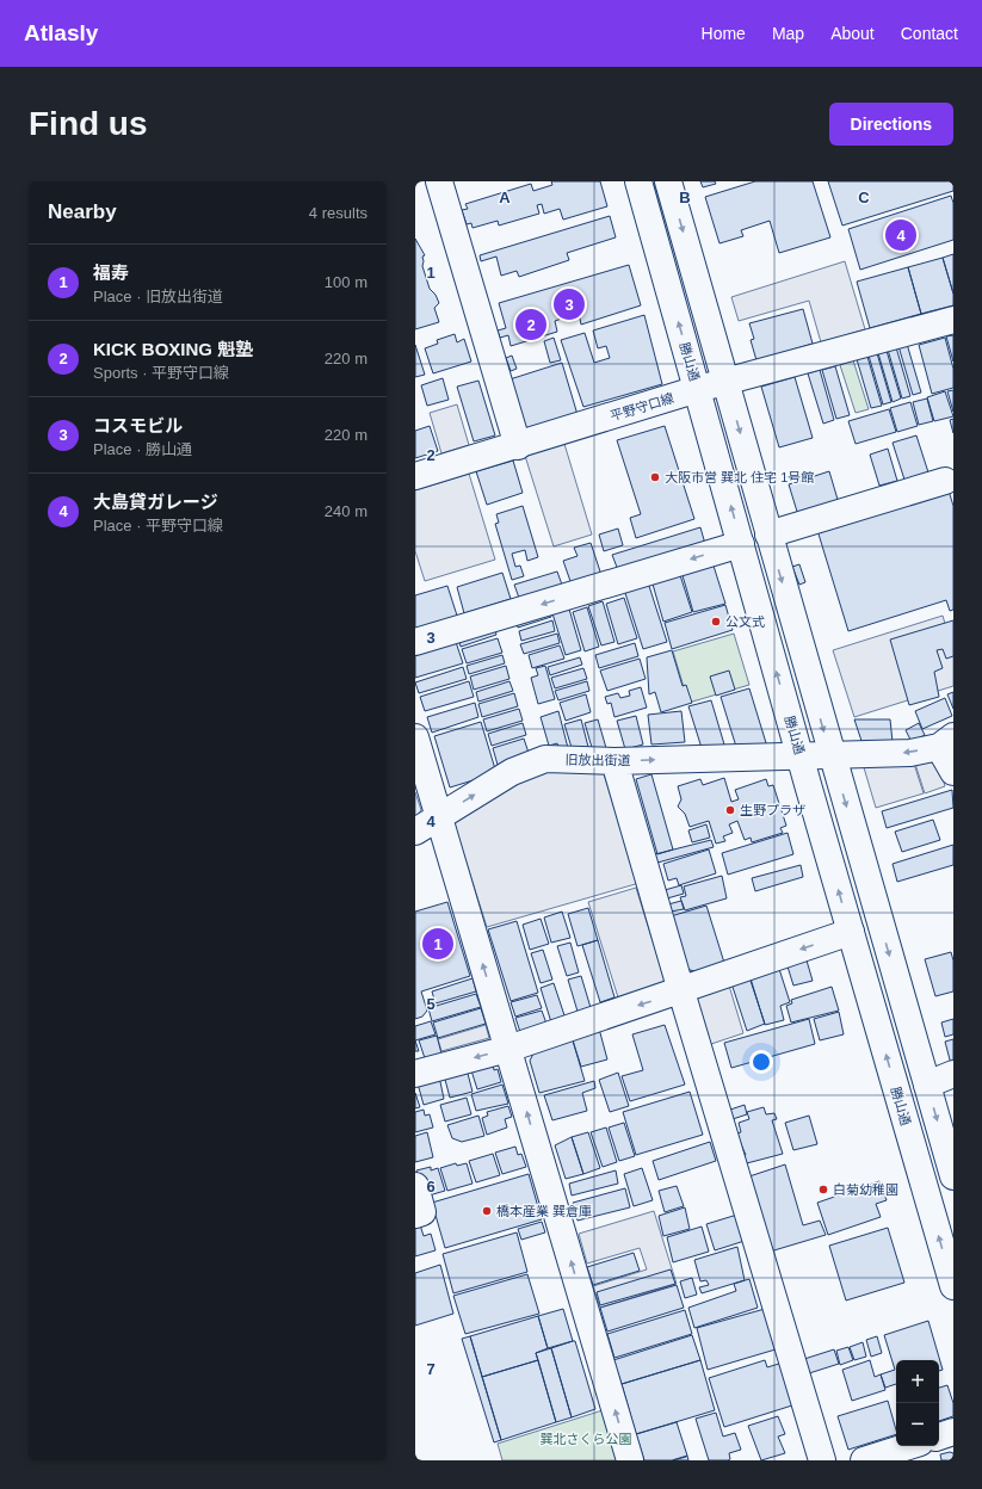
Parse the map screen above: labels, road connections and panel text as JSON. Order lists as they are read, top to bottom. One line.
{"streets":{"street":["勝山通","平野守口線","旧放出街道"]},"crossings":[["勝山通","平野守口線"],["勝山通","旧放出街道"]],"parks":["巽北さくら公園"],"places":["大阪市営 巽北 住宅 1号館","公文式","生野プラザ","白菊幼稚園","橋本産業 巽倉庫"],"page":{"header":"Atlasly","nav":["Home","Map","About","Contact"],"buttons":"Directions","title":"Find us","heading":["Nearby","4 results"],"pins":["4","3","2","1"],"list":[{"mark":"1","name":"福寿","note":"Place · 旧放出街道","value":"100 m"},{"mark":"2","name":"KICK BOXING 魁塾","note":"Sports · 平野守口線","value":"220 m"},{"mark":"3","name":"コスモビル","note":"Place · 勝山通","value":"220 m"},{"mark":"4","name":"大島貸ガレージ","note":"Place · 平野守口線","value":"240 m"}],"map_buttons":["+","−"]},"grid":{"columns":["A","B","C"],"rows":["1","2","3","4","5","6","7"]}}
